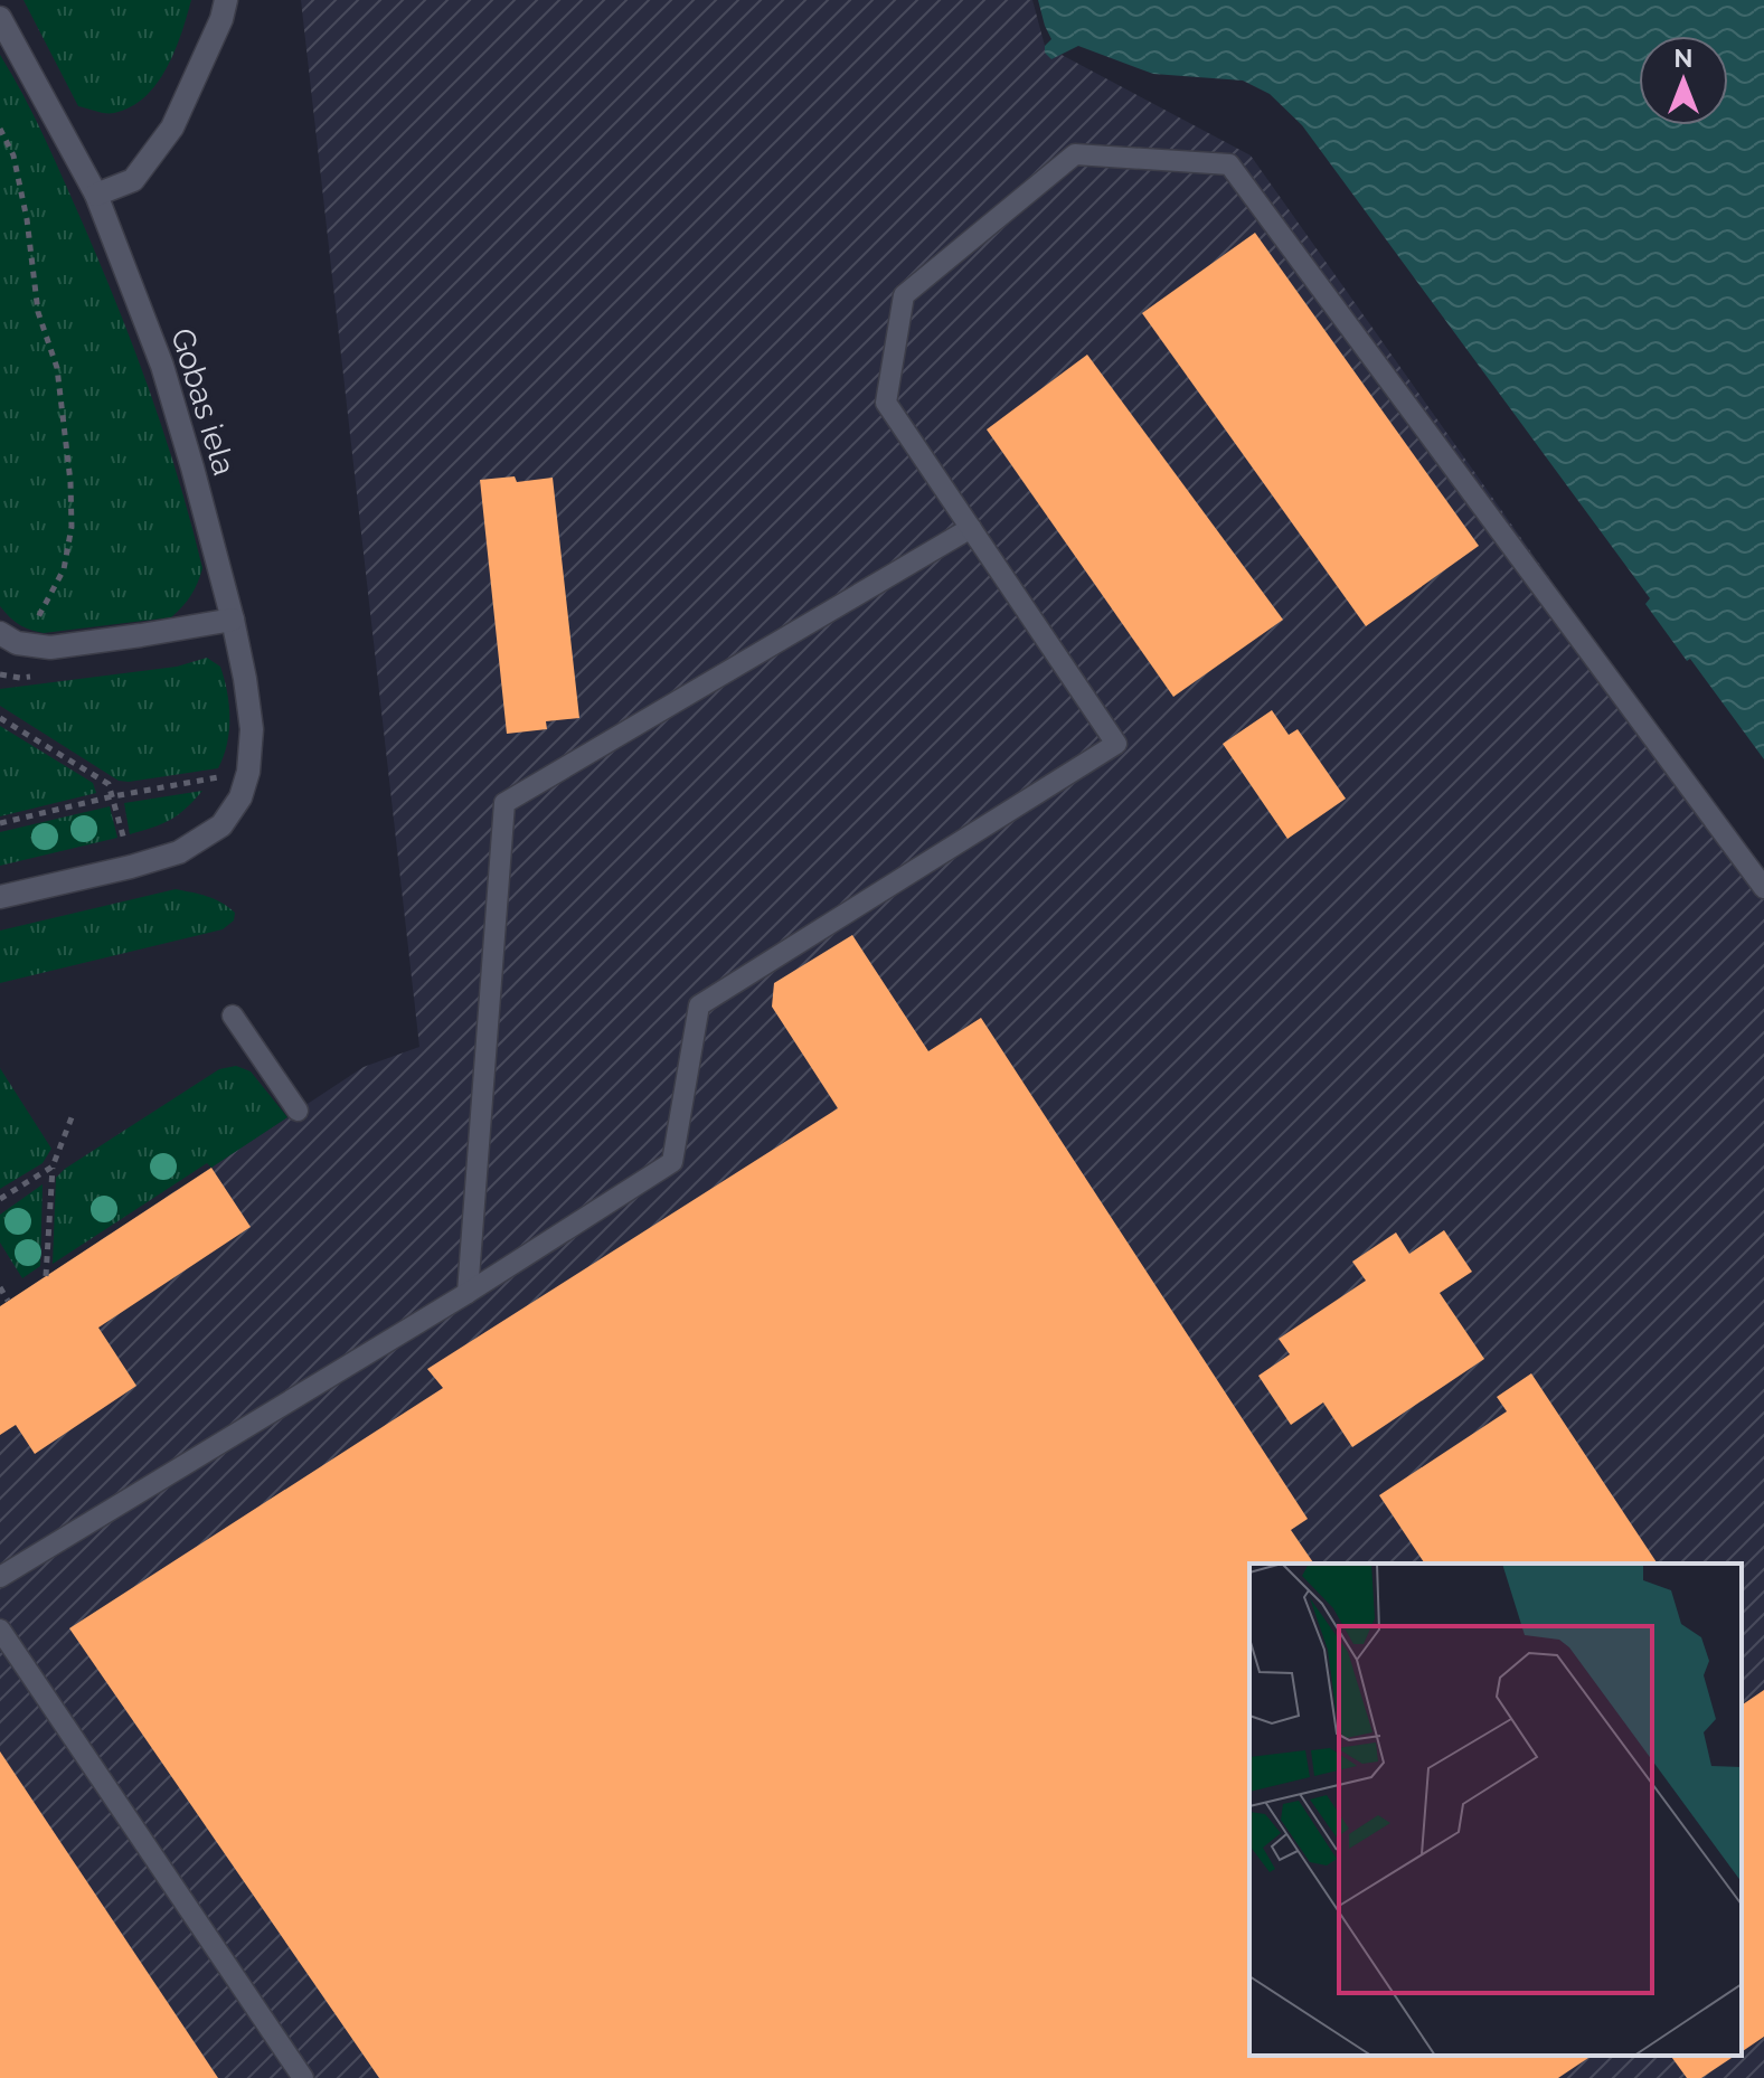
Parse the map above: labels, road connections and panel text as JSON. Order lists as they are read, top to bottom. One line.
{"streets":{"street":["Gobas iela"]},"north":"top"}
